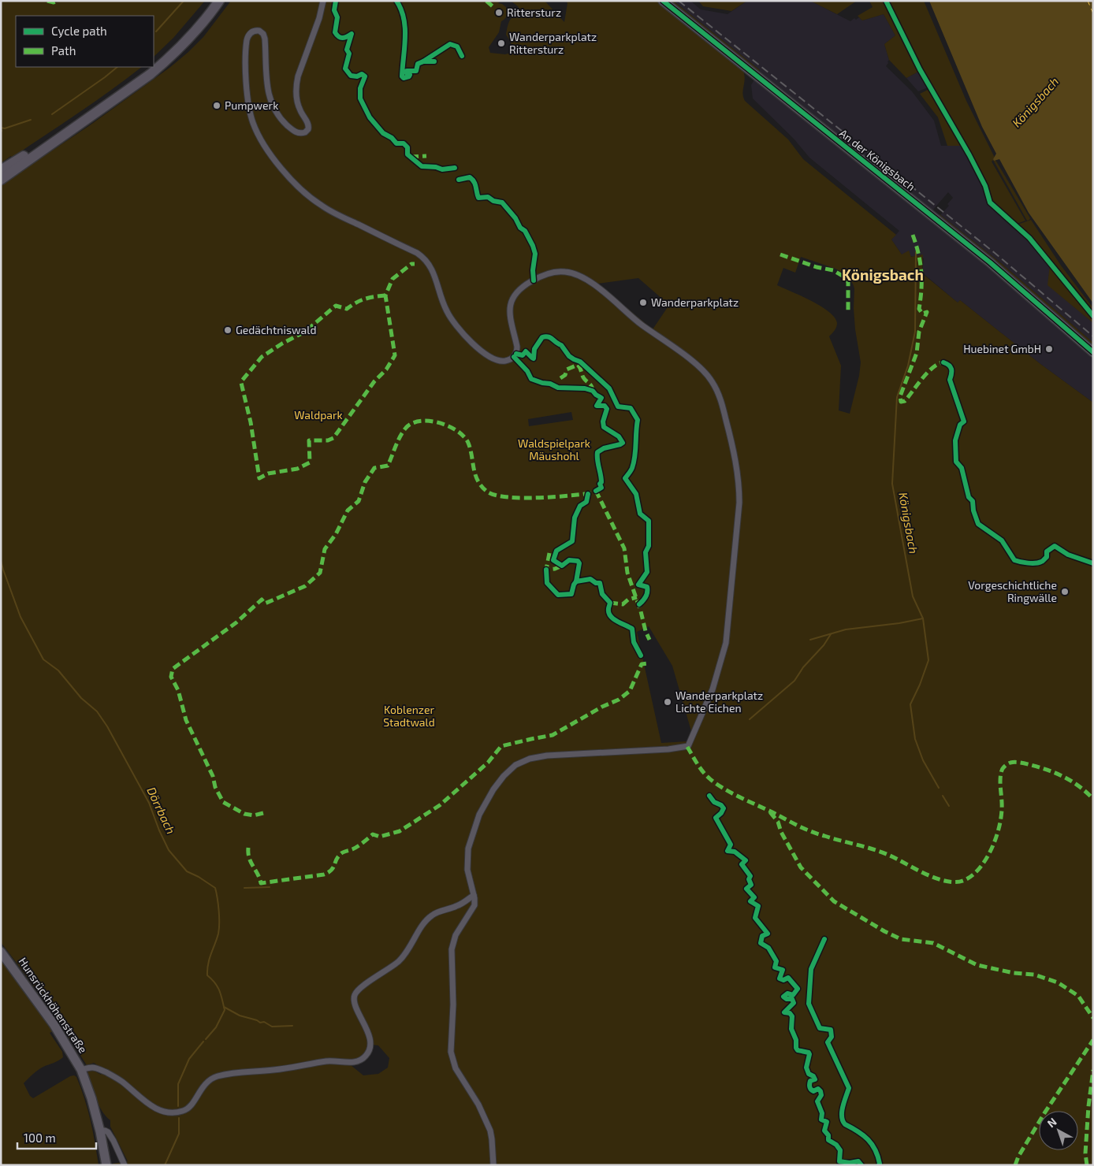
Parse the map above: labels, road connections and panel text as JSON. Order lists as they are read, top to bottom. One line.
{"streets":{"main road":["An der Königsbach","Hunsrückhöhenstraße"]},"districts":["Königsbach"],"water":["Königsbach","Dörrbach"],"parks":["Waldpark","Waldspielpark Mäushohl","Koblenzer Stadtwald"],"places":["Rittersturz","Wanderparkplatz Rittersturz","Pumpwerk","Wanderparkplatz","Gedächtniswald","Huebinet GmbH","Vorgeschichtliche Ringwälle","Wanderparkplatz Lichte Eichen"],"legend":["Cycle path","Path"],"scale_bar":"100 m","north":"top left"}
